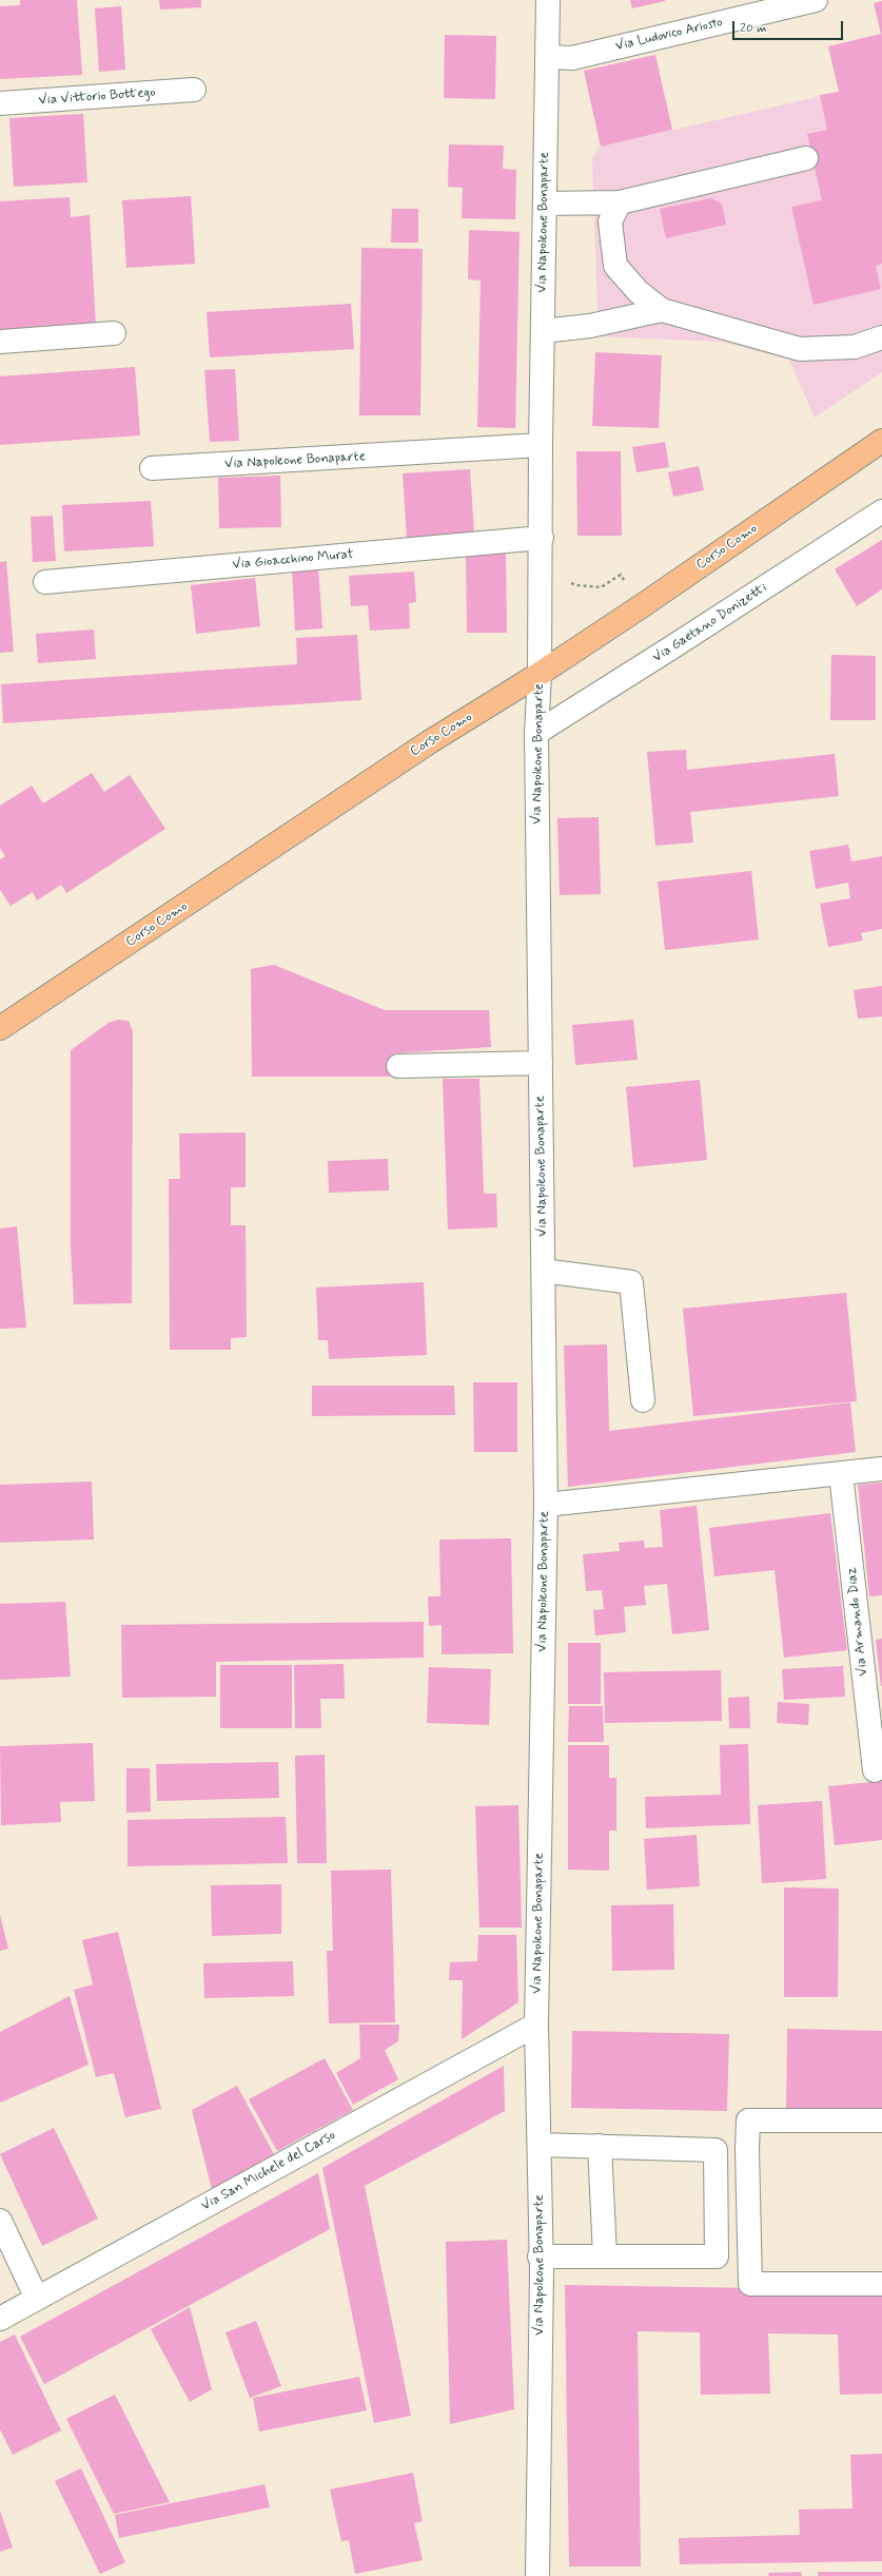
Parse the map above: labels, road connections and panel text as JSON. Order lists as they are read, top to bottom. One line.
{"streets":{"main road":["Corso Como"],"street":["Via Ludovico Ariosto","Via Vittorio Bottego","Via Napoleone Bonaparte","Via Gioacchino Murat","Via Gaetano Donizetti","Via Armando Diaz","Via San Michele del Carso"]},"crossings":[["Via Ludovico Ariosto","Via Napoleone Bonaparte"],["Via Napoleone Bonaparte","Corso Como"],["Via Napoleone Bonaparte","Via Gioacchino Murat"],["Via Napoleone Bonaparte","Via Gaetano Donizetti"],["Via Napoleone Bonaparte","Via San Michele del Carso"]],"scale_bar":"20 m"}
